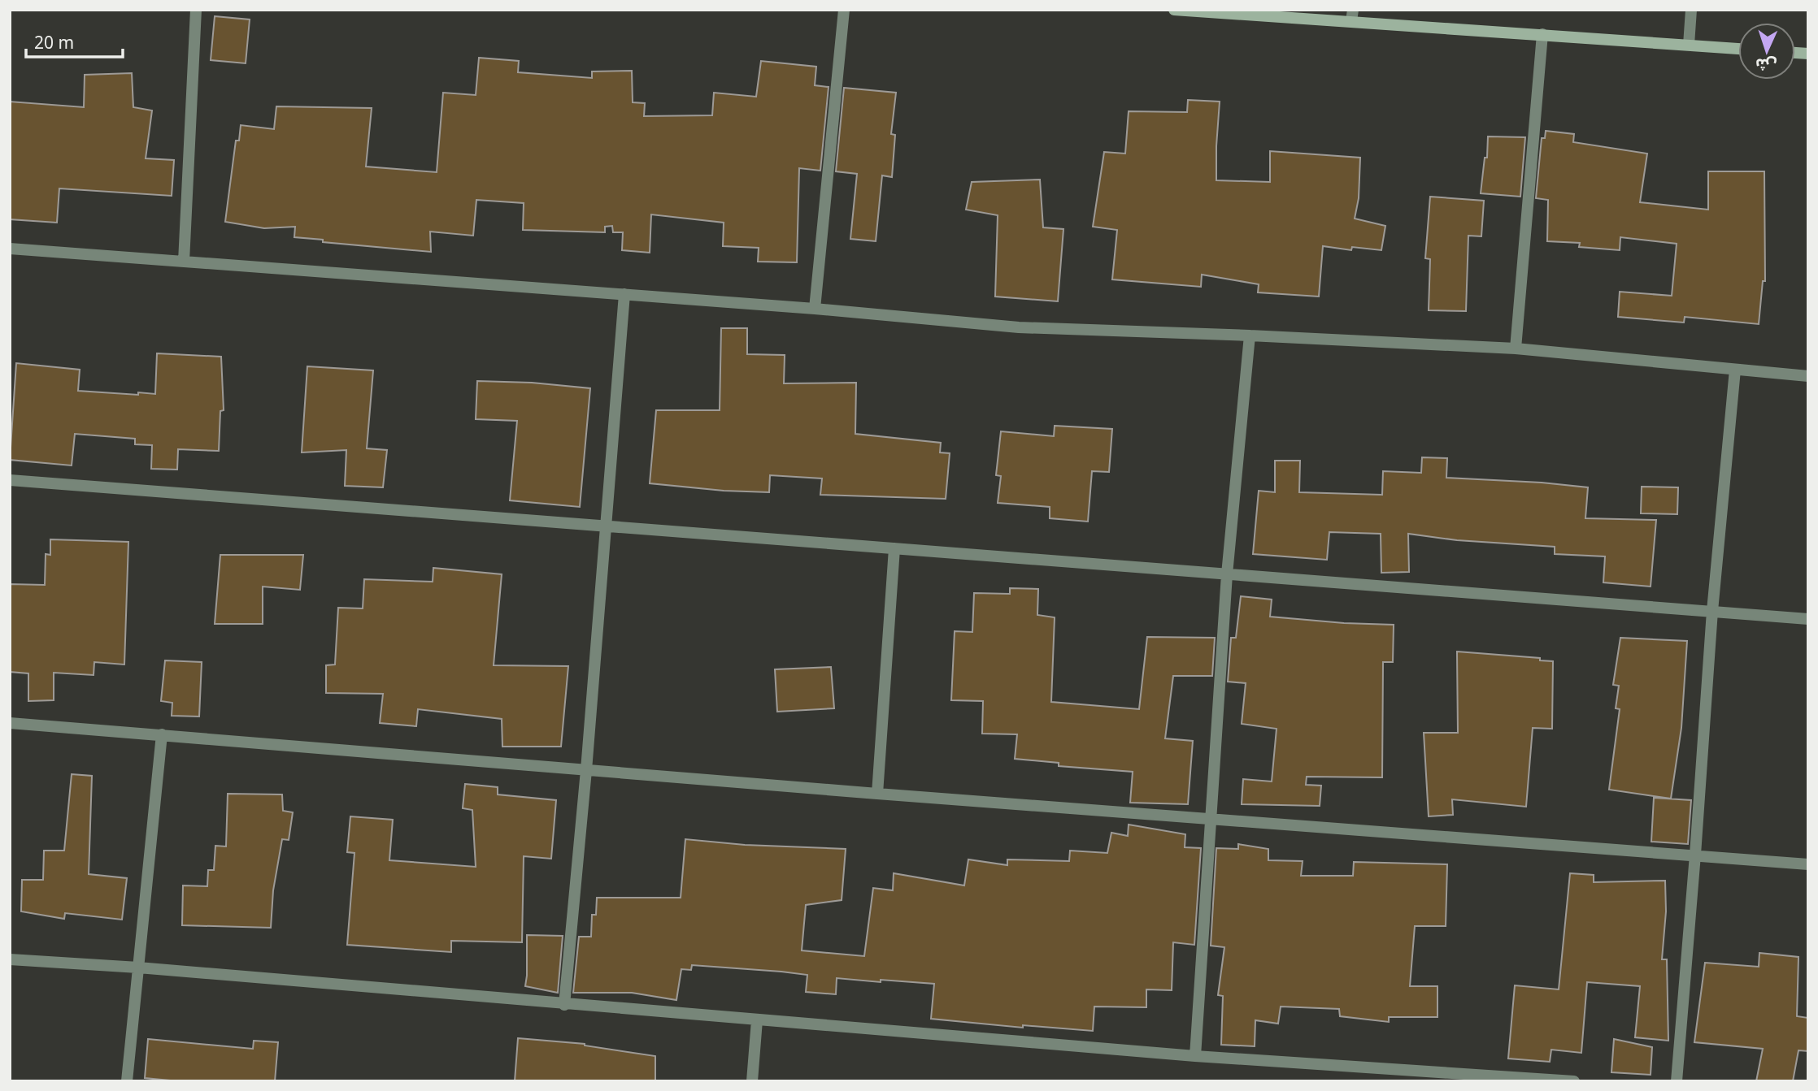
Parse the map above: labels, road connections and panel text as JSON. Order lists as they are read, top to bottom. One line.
{"scale_bar":"20 m","north":"bottom"}
